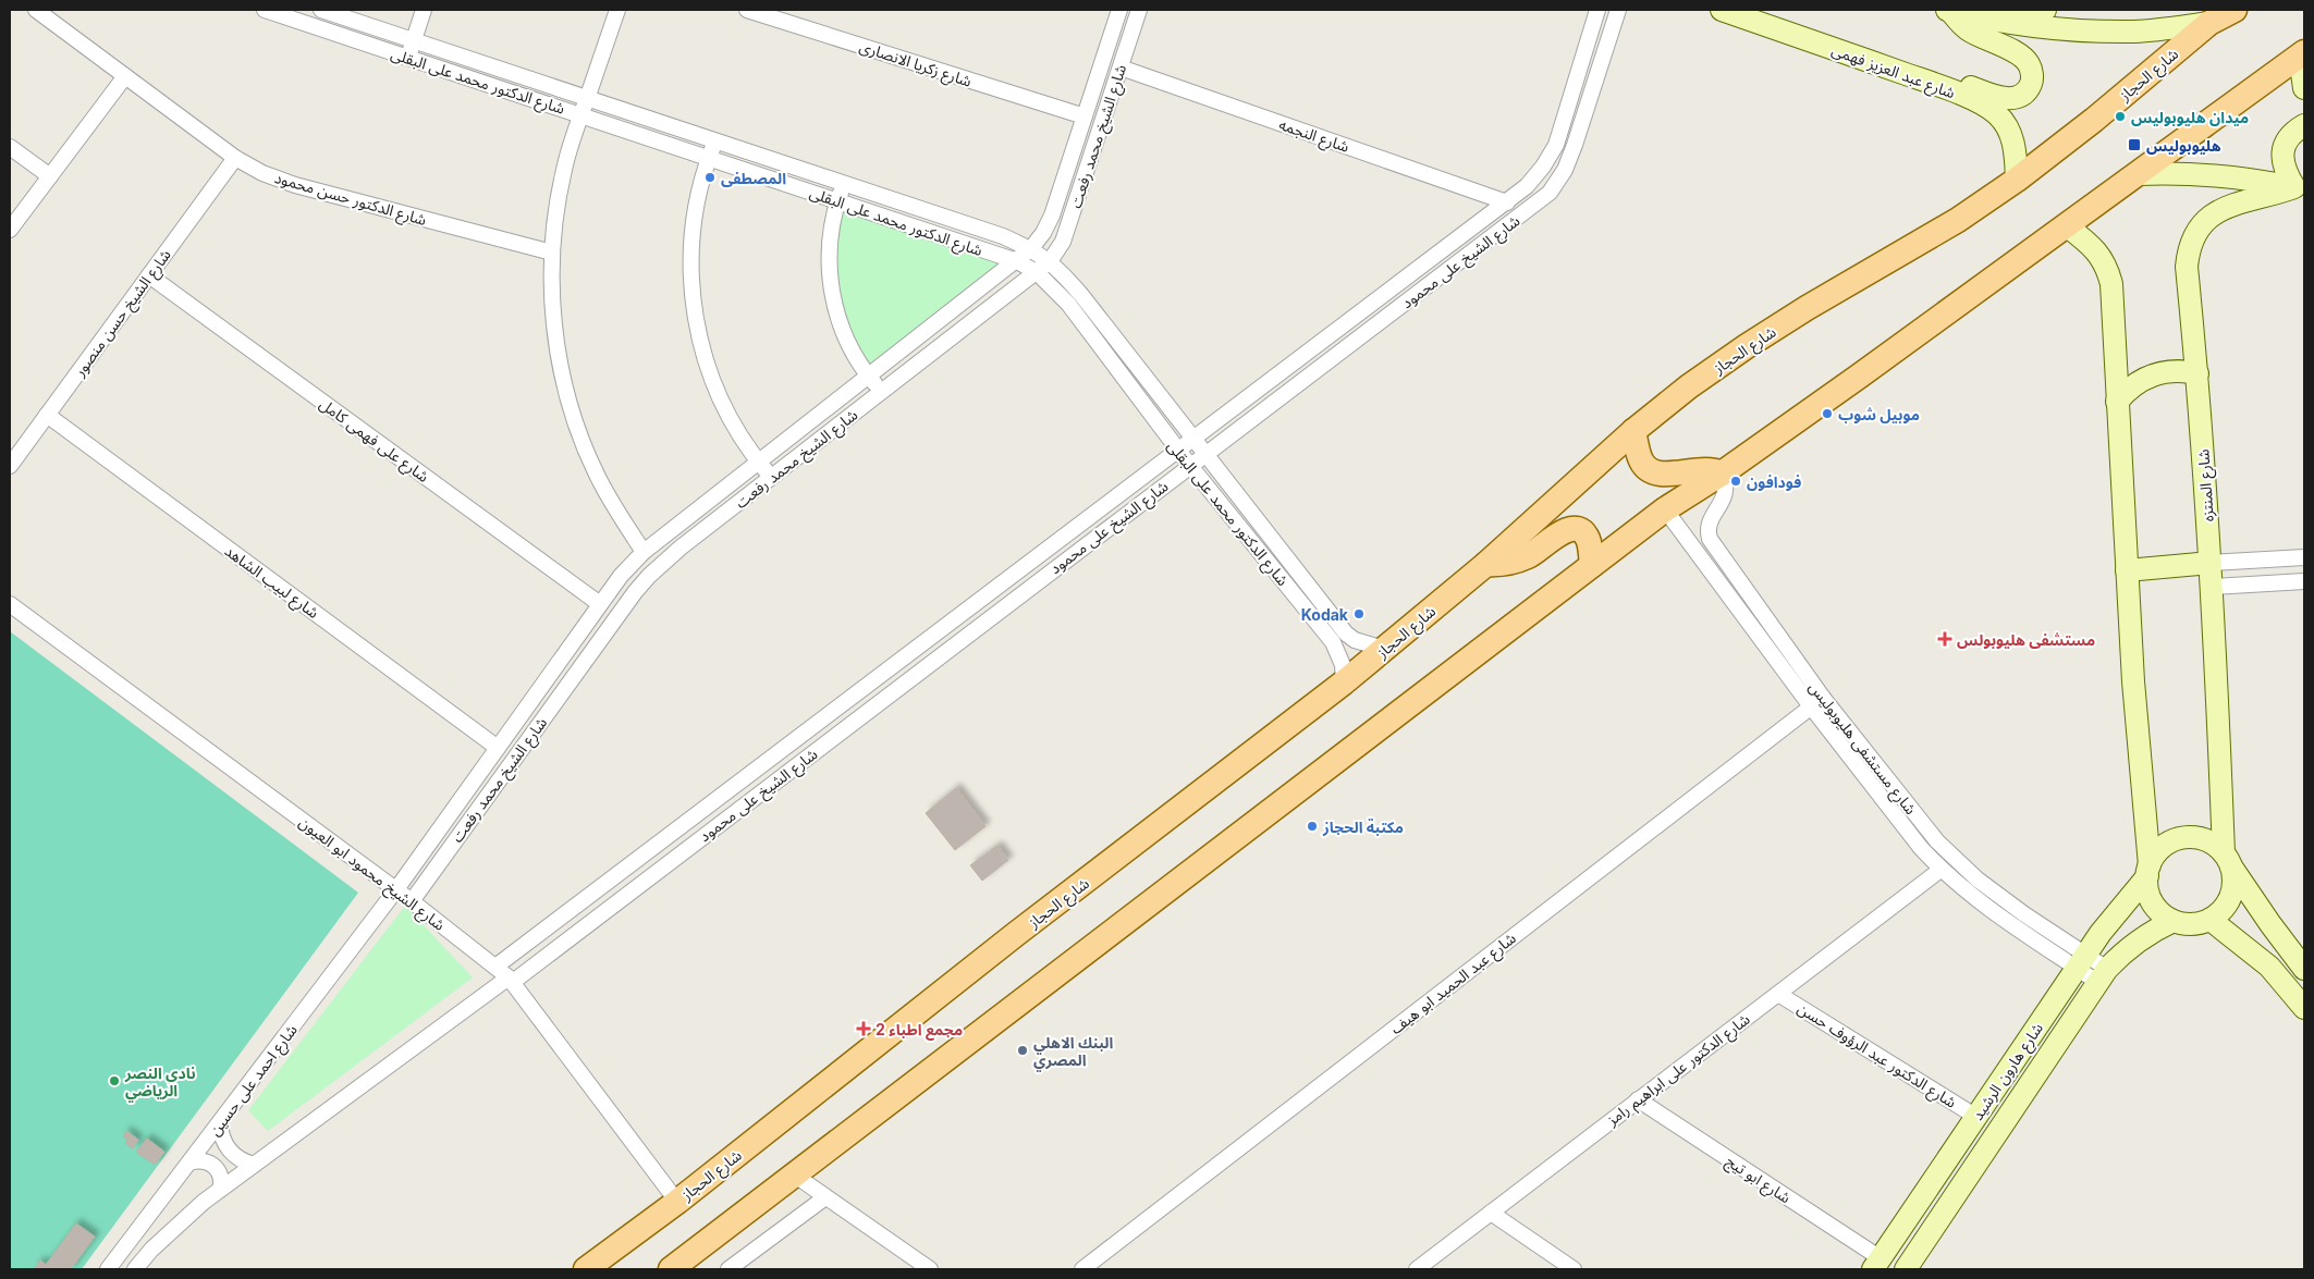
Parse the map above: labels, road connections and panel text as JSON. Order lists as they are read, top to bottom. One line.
{"streets":{"main road":["شارع الحجاز"],"street":["شارع زكريا الانصارى","شارع عبد العزيز فهمى","شارع الدكتور محمد على البقلى","شارع النجمه","شارع الشيخ محمد رفعت","شارع الدكتور حسن محمود","شارع الشيخ على محمود","شارع الشيخ حسن منصور","شارع على فهمى كامل","شارع المنتزه","شارع لبيب الشاهد","شارع مستشفى هليوبوليس","شارع الشيخ محمود ابو العيون","شارع عبد الحميد ابو هيف","شارع الدكتور عبد الرؤوف حسن","شارع الدكتور على ابراهيم رامز","شارع هارون الرشيد","شارع احمد على حسين","شارع ابو تيج"]},"crossings":[["شارع زكريا الانصارى","شارع الشيخ محمد رفعت"],["شارع عبد العزيز فهمى","شارع الحجاز"],["شارع الحجاز","شارع الدكتور محمد على البقلى"],["شارع الحجاز","شارع الشيخ محمود ابو العيون"],["شارع الدكتور محمد على البقلى","شارع الشيخ محمد رفعت"],["شارع الدكتور محمد على البقلى","شارع الشيخ على محمود"],["شارع النجمه","شارع الشيخ محمد رفعت"],["شارع النجمه","شارع الشيخ على محمود"],["شارع الشيخ محمد رفعت","شارع على فهمى كامل"],["شارع الشيخ محمد رفعت","شارع لبيب الشاهد"],["شارع الشيخ محمد رفعت","شارع الشيخ محمود ابو العيون"],["شارع الشيخ محمد رفعت","شارع احمد على حسين"],["شارع الدكتور حسن محمود","شارع الشيخ حسن منصور"],["شارع الشيخ على محمود","شارع الشيخ محمود ابو العيون"],["شارع الشيخ حسن منصور","شارع على فهمى كامل"],["شارع الشيخ حسن منصور","شارع لبيب الشاهد"],["شارع المنتزه","شارع هارون الرشيد"],["شارع مستشفى هليوبوليس","شارع عبد الحميد ابو هيف"],["شارع مستشفى هليوبوليس","شارع الدكتور على ابراهيم رامز"],["شارع مستشفى هليوبوليس","شارع هارون الرشيد"],["شارع الشيخ محمود ابو العيون","شارع احمد على حسين"],["شارع الدكتور عبد الرؤوف حسن","شارع الدكتور على ابراهيم رامز"],["شارع الدكتور عبد الرؤوف حسن","شارع هارون الرشيد"],["شارع الدكتور على ابراهيم رامز","شارع ابو تيج"],["شارع هارون الرشيد","شارع ابو تيج"]],"places":{"other":["ميدان هليوبوليس","المصطفى","موبيل شوب","فودافون","Kodak","مكتبة الحجاز","البنك الاهلي المصري","نادي النصر الرياضي"],"transit":["هليوبوليس"],"health":["مستشفى هليوبولس","مجمع اطباء 2"]}}
